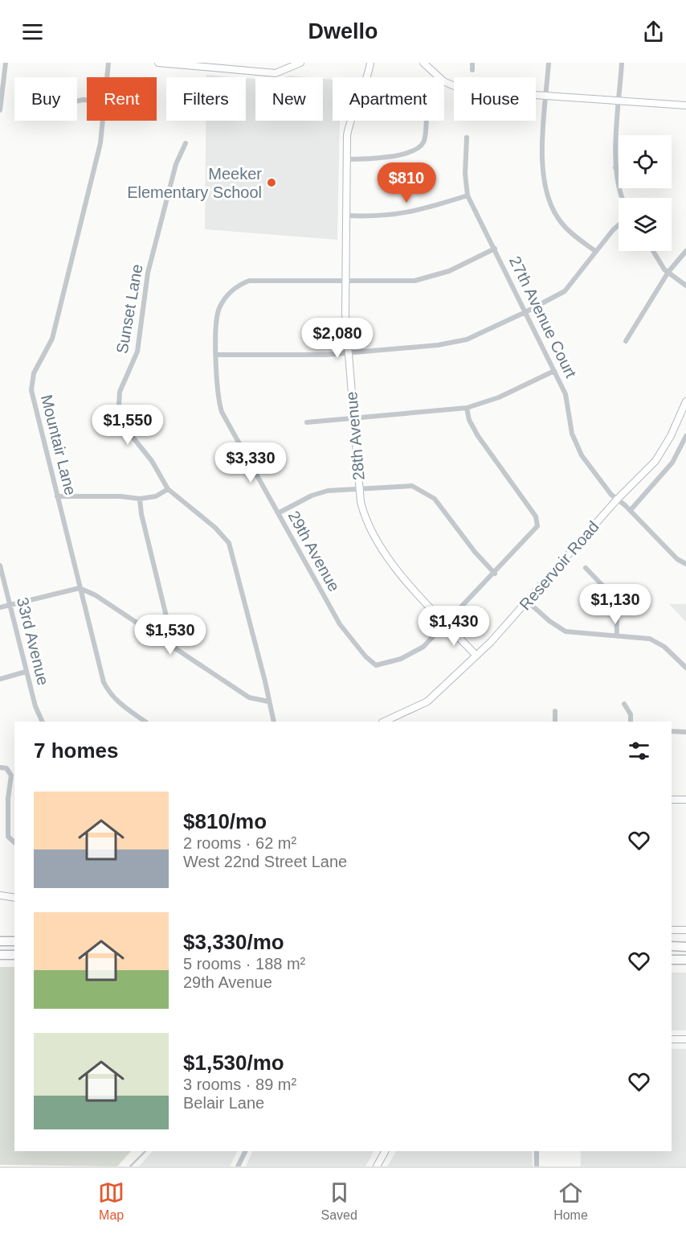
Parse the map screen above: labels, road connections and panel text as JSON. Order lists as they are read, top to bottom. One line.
{"streets":{"street":["Sunset Lane","27th Avenue Court","28th Avenue","Mountair Lane","29th Avenue","Reservoir Road","33rd Avenue"]},"crossings":[["27th Avenue Court","Reservoir Road"],["28th Avenue","29th Avenue"],["28th Avenue","Reservoir Road"]],"places":["Meeker Elementary School"],"page":{"header":"Dwello","chip":["Buy","Rent","Filters","New","Apartment","House"],"price":["$810","$2,080","$1,550","$3,330","$1,130","$1,430","$1,530"],"heading":"7 homes","list":[{"name":"$810/mo","note":"2 rooms · 62 m² · West 22nd Street Lane"},{"name":"$3,330/mo","note":"5 rooms · 188 m² · 29th Avenue"},{"name":"$1,530/mo","note":"3 rooms · 89 m² · Belair Lane"}],"tabs":["Map","Saved","Home"]}}
